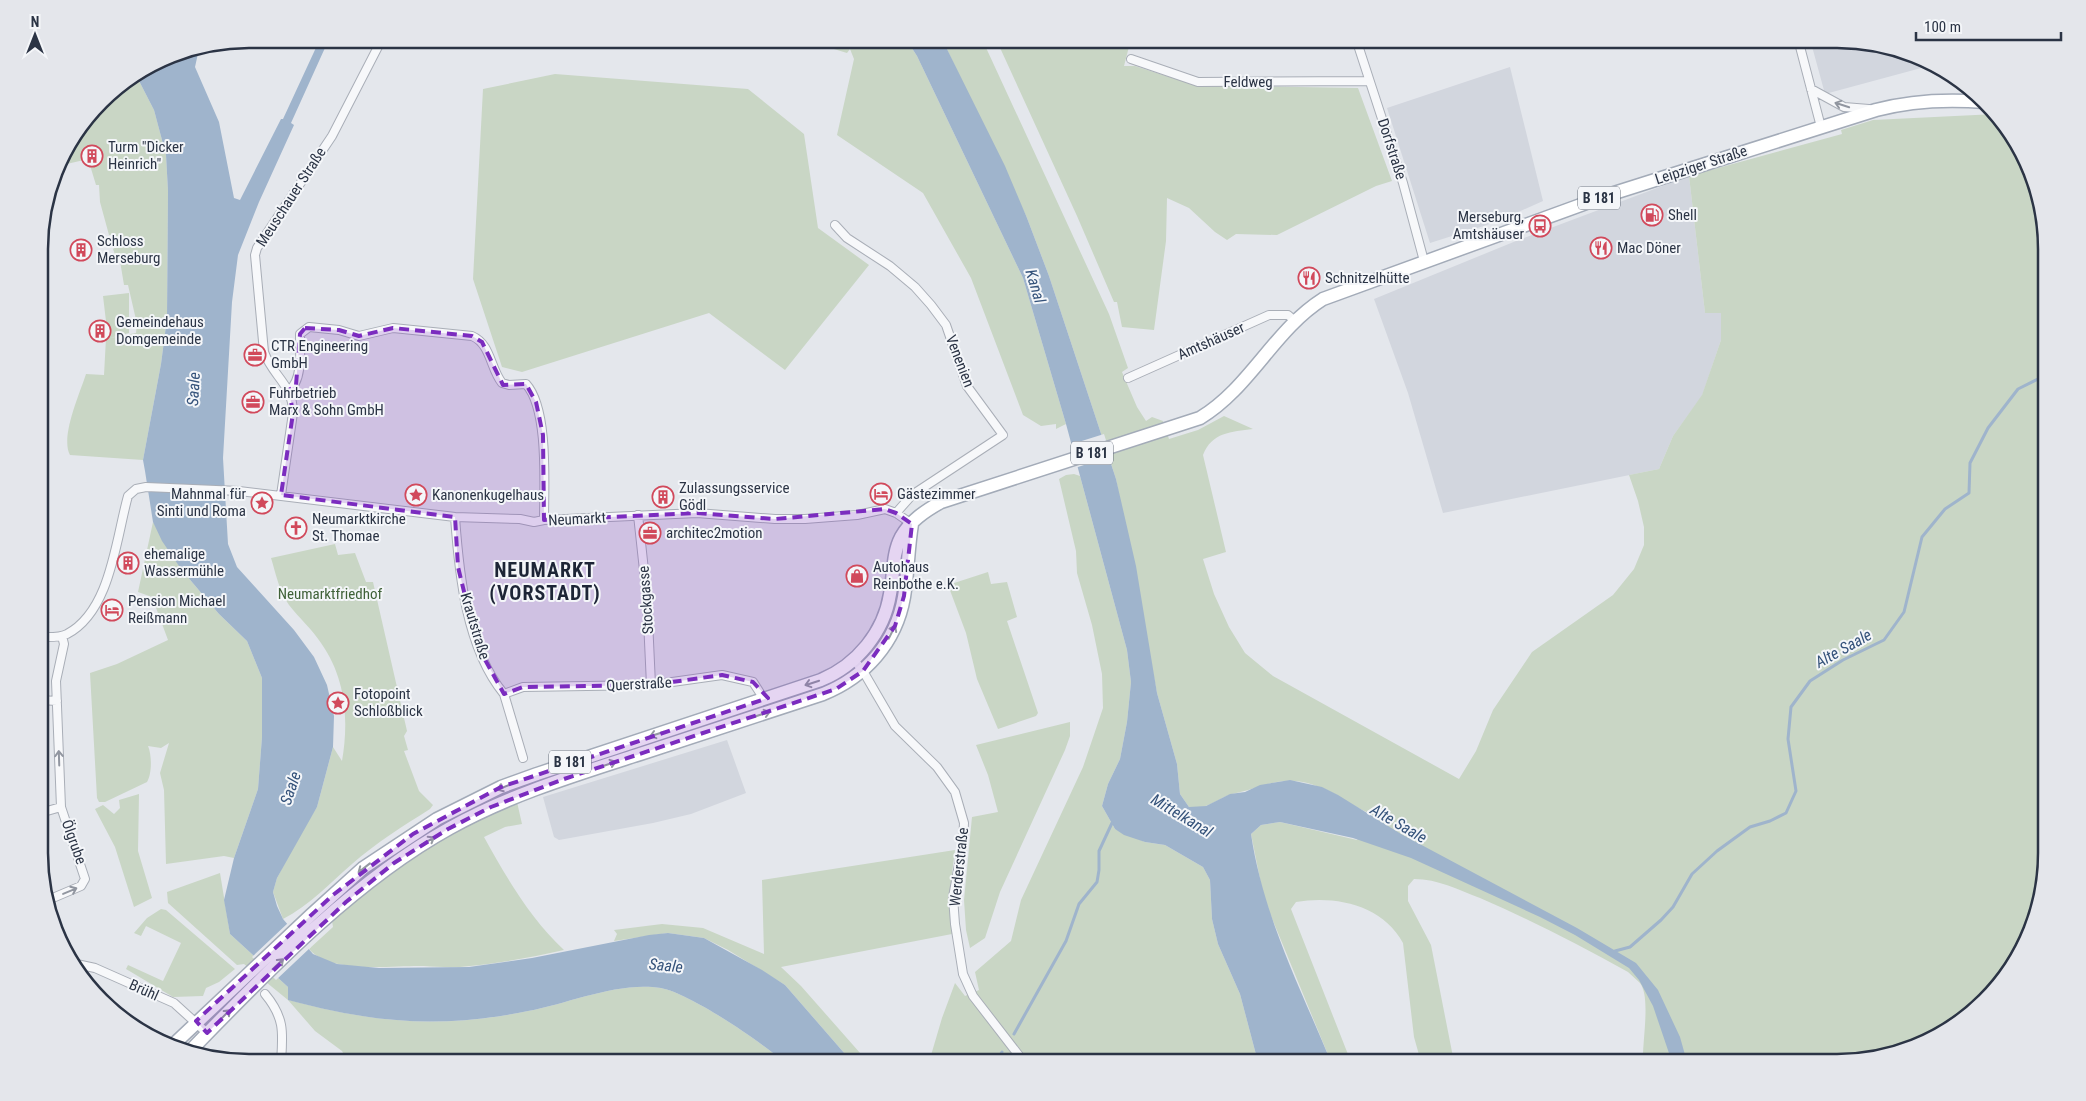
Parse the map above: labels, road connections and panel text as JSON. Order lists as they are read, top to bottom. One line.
{"streets":{"main road":["Leipziger Straße","B 181"],"street":["Feldweg","Dorfstraße","Meuschauer Straße","Amtshäuser","Venenien","Neumarkt","Stockgasse","Krautstraße","Querstraße","Ölgrube","Werderstraße","Brühl"]},"crossings":[["Feldweg","Dorfstraße"],["Dorfstraße","Leipziger Straße"],["Dorfstraße","B 181"],["Leipziger Straße","B 181"],["Meuschauer Straße","Neumarkt"],["B 181","Amtshäuser"],["B 181","Querstraße"],["B 181","Werderstraße"],["B 181","Brühl"],["Venenien","Neumarkt"],["Neumarkt","Stockgasse"],["Neumarkt","Krautstraße"],["Neumarkt","Ölgrube"],["Stockgasse","Querstraße"],["Krautstraße","Querstraße"]],"one_way":["Ölgrube"],"districts":["NEUMARKT (VORSTADT)"],"water":["Kanal","Saale","Alte Saale","Mittelkanal"],"parks":["Neumarktfriedhof"],"places":{"building":["Turm \"Dicker Heinrich\"","Schloss Merseburg","Gemeindehaus Domgemeinde","Zulassungsservice Gödl","ehemalige Wassermühle"],"fuel station":["Shell"],"bus stop":["Merseburg, Amtshäuser"],"restaurant":["Mac Döner","Schnitzelhütte"],"office":["CTR Engineering GmbH","Fuhrbetrieb Marx & Sohn GmbH","architec2motion"],"hotel":["Gästezimmer","Pension Michael Reißmann"],"place":["Kanonenkugelhaus","Mahnmal für Sinti und Roma","Fotopoint Schloßblick"],"church":["Neumarktkirche St. Thomae"],"shop":["Autohaus Reinbothe e.K."]},"scale_bar":"100 m","north":"top"}
